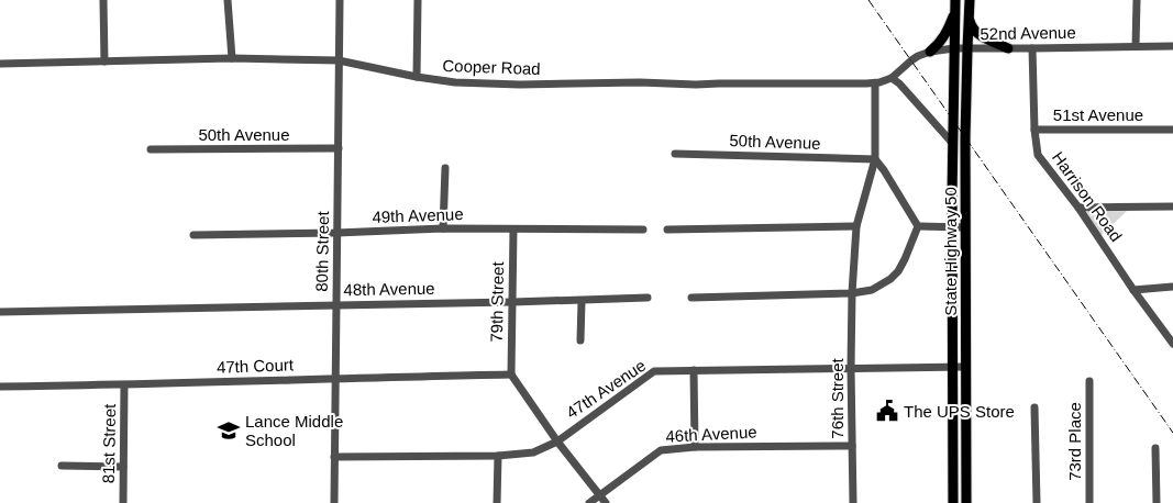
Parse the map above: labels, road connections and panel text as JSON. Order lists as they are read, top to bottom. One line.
{"streets":{"main road":["State Highway 50"],"street":["52nd Avenue","Cooper Road","51st Avenue","50th Avenue","Harrison Road","49th Avenue","80th Street","48th Avenue","79th Street","47th Court","47th Avenue","76th Street","46th Avenue","73rd Place","81st Street"]},"crossings":[["52nd Avenue","Cooper Road"],["52nd Avenue","Harrison Road"],["52nd Avenue","State Highway 50"],["Cooper Road","80th Street"],["Cooper Road","76th Street"],["51st Avenue","Harrison Road"],["50th Avenue","80th Street"],["50th Avenue","76th Street"],["49th Avenue","80th Street"],["49th Avenue","79th Street"],["80th Street","48th Avenue"],["80th Street","47th Court"],["80th Street","47th Avenue"],["State Highway 50","47th Avenue"],["48th Avenue","79th Street"],["79th Street","47th Court"],["47th Court","81st Street"],["47th Avenue","76th Street"],["76th Street","46th Avenue"]],"places":{"public building":["The UPS Store"],"school or university":["Lance Middle School"]}}
